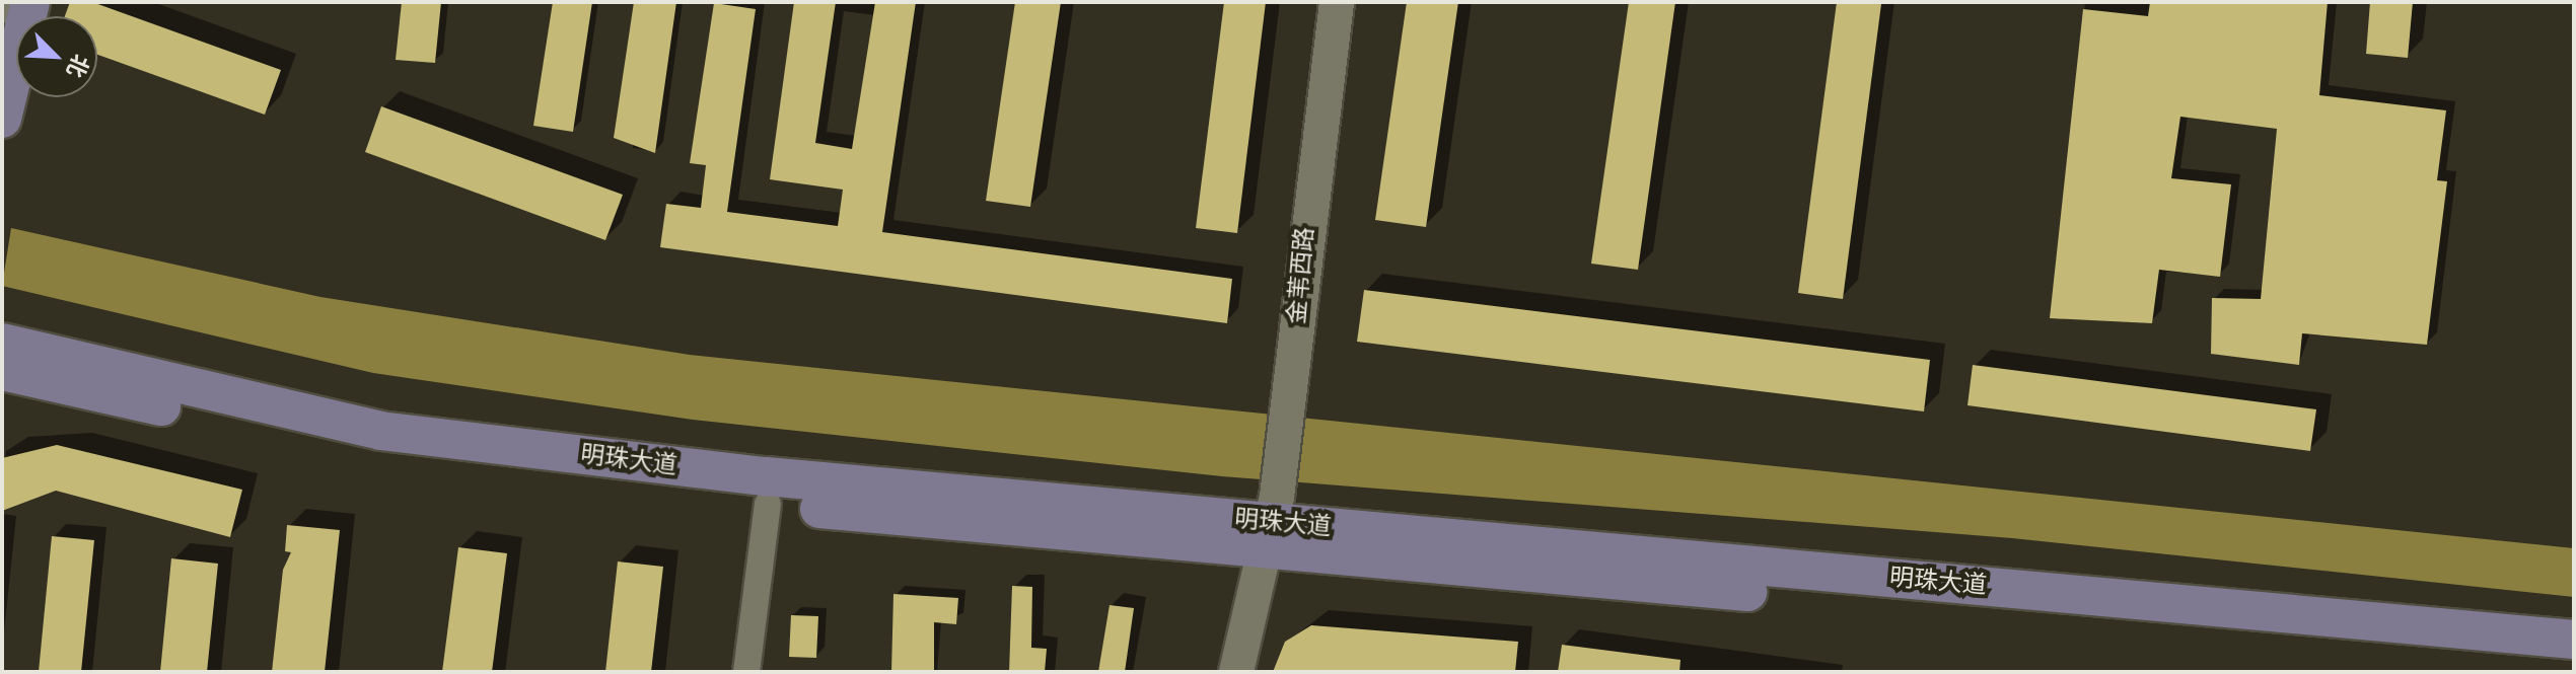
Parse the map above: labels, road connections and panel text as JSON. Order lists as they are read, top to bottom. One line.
{"streets":{"main road":["明珠大道"],"street":["金苇西路"]},"crossings":[["金苇西路","明珠大道"]],"north":"bottom right"}
